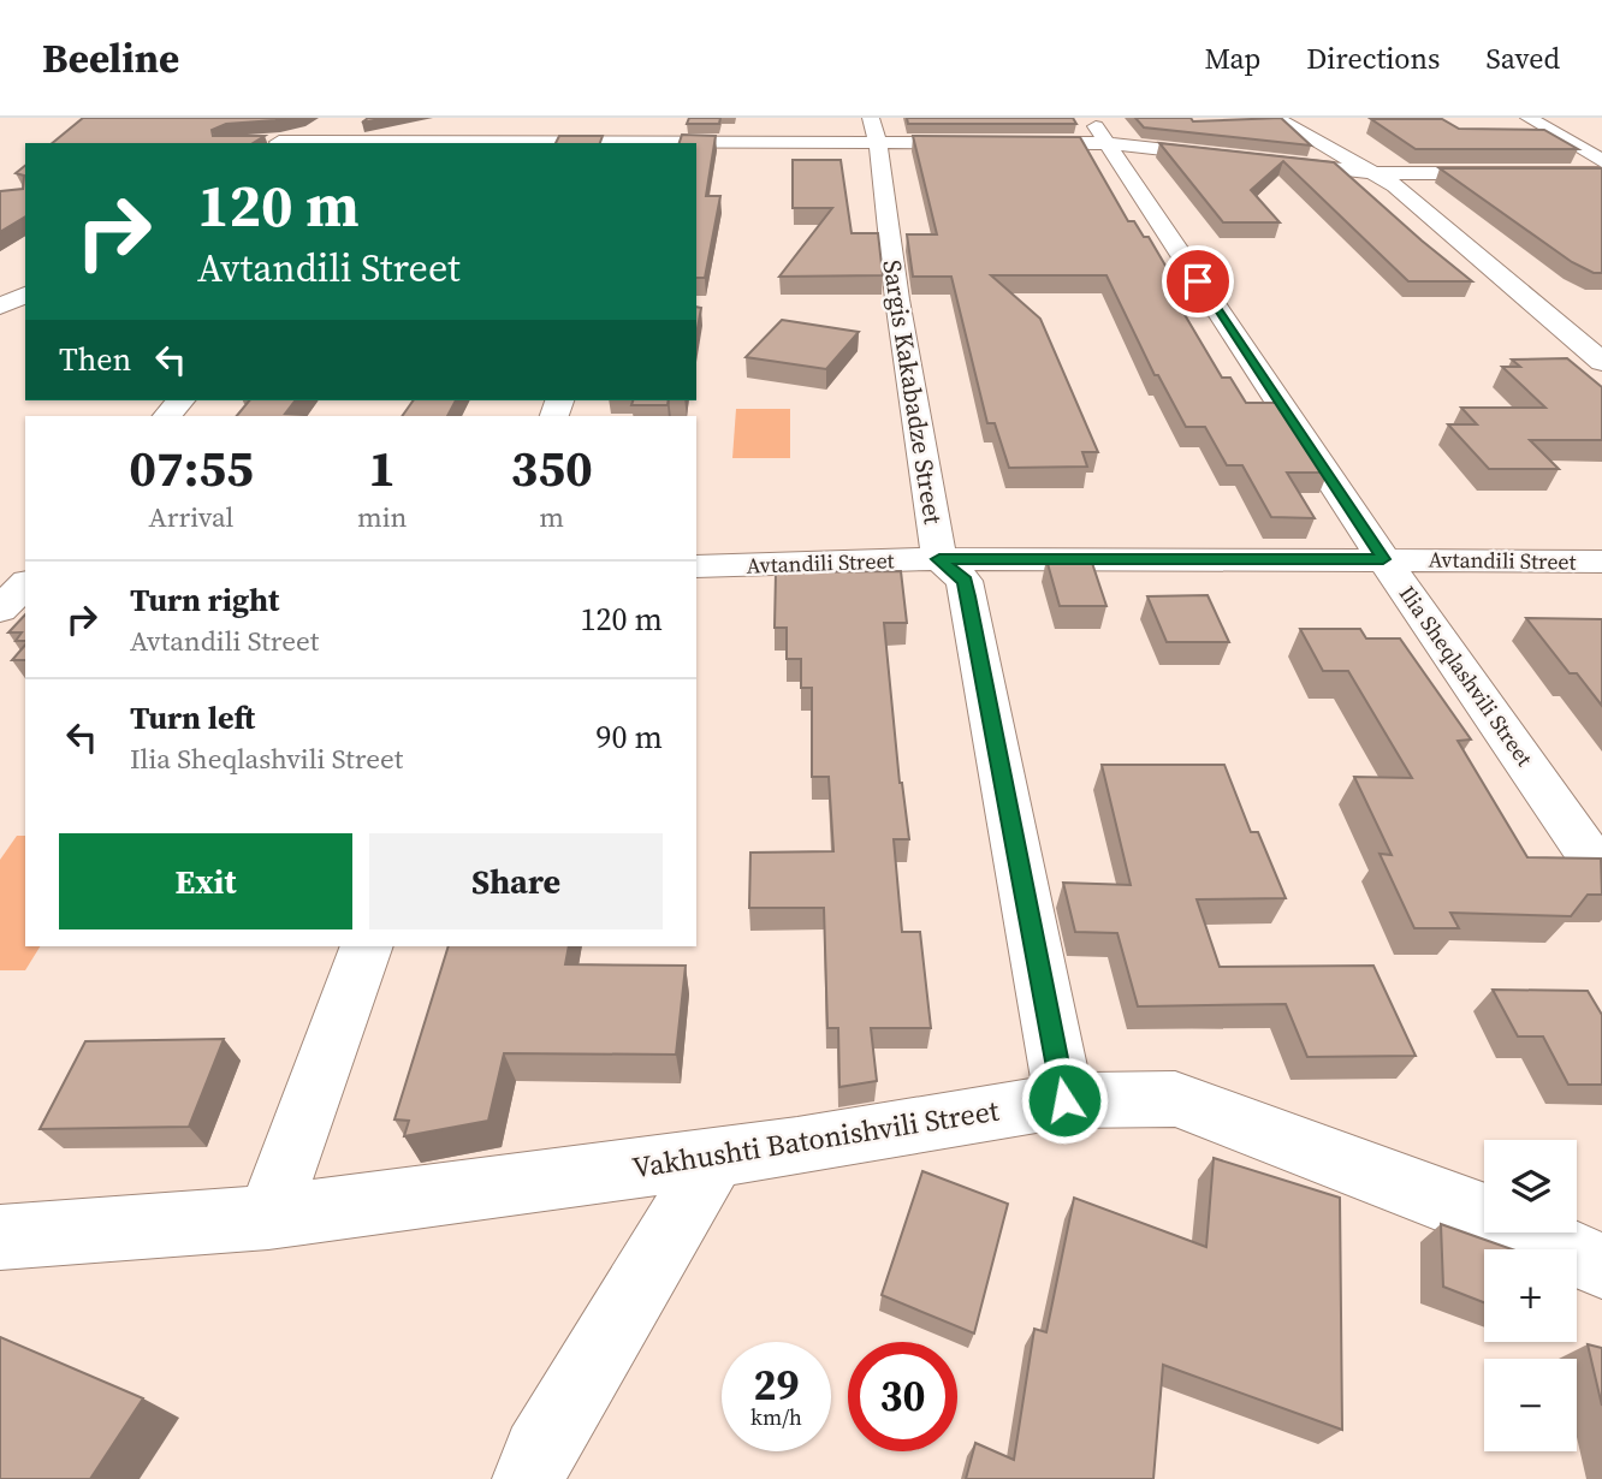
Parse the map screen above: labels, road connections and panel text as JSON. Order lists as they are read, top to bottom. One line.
{"streets":{"street":["Sargis Kakabadze Street","Avtandili Street","Ilia Sheqlashvili Street","Vakhushti Batonishvili Street"]},"crossings":[["Sargis Kakabadze Street","Avtandili Street"],["Sargis Kakabadze Street","Vakhushti Batonishvili Street"],["Avtandili Street","Ilia Sheqlashvili Street"]],"page":{"header":"Beeline","nav":["Map","Directions","Saved"],"turn":["120 m","Avtandili Street"],"then":"Then","eta":["07:55","Arrival","1","min","350","m"],"list":[{"name":"Turn right","note":"Avtandili Street","value":"120 m"},{"name":"Turn left","note":"Ilia Sheqlashvili Street","value":"90 m"}],"buttons":["Exit","Share"],"map_buttons":["+","−"],"speed":"29 km/h","limit":"30"}}
